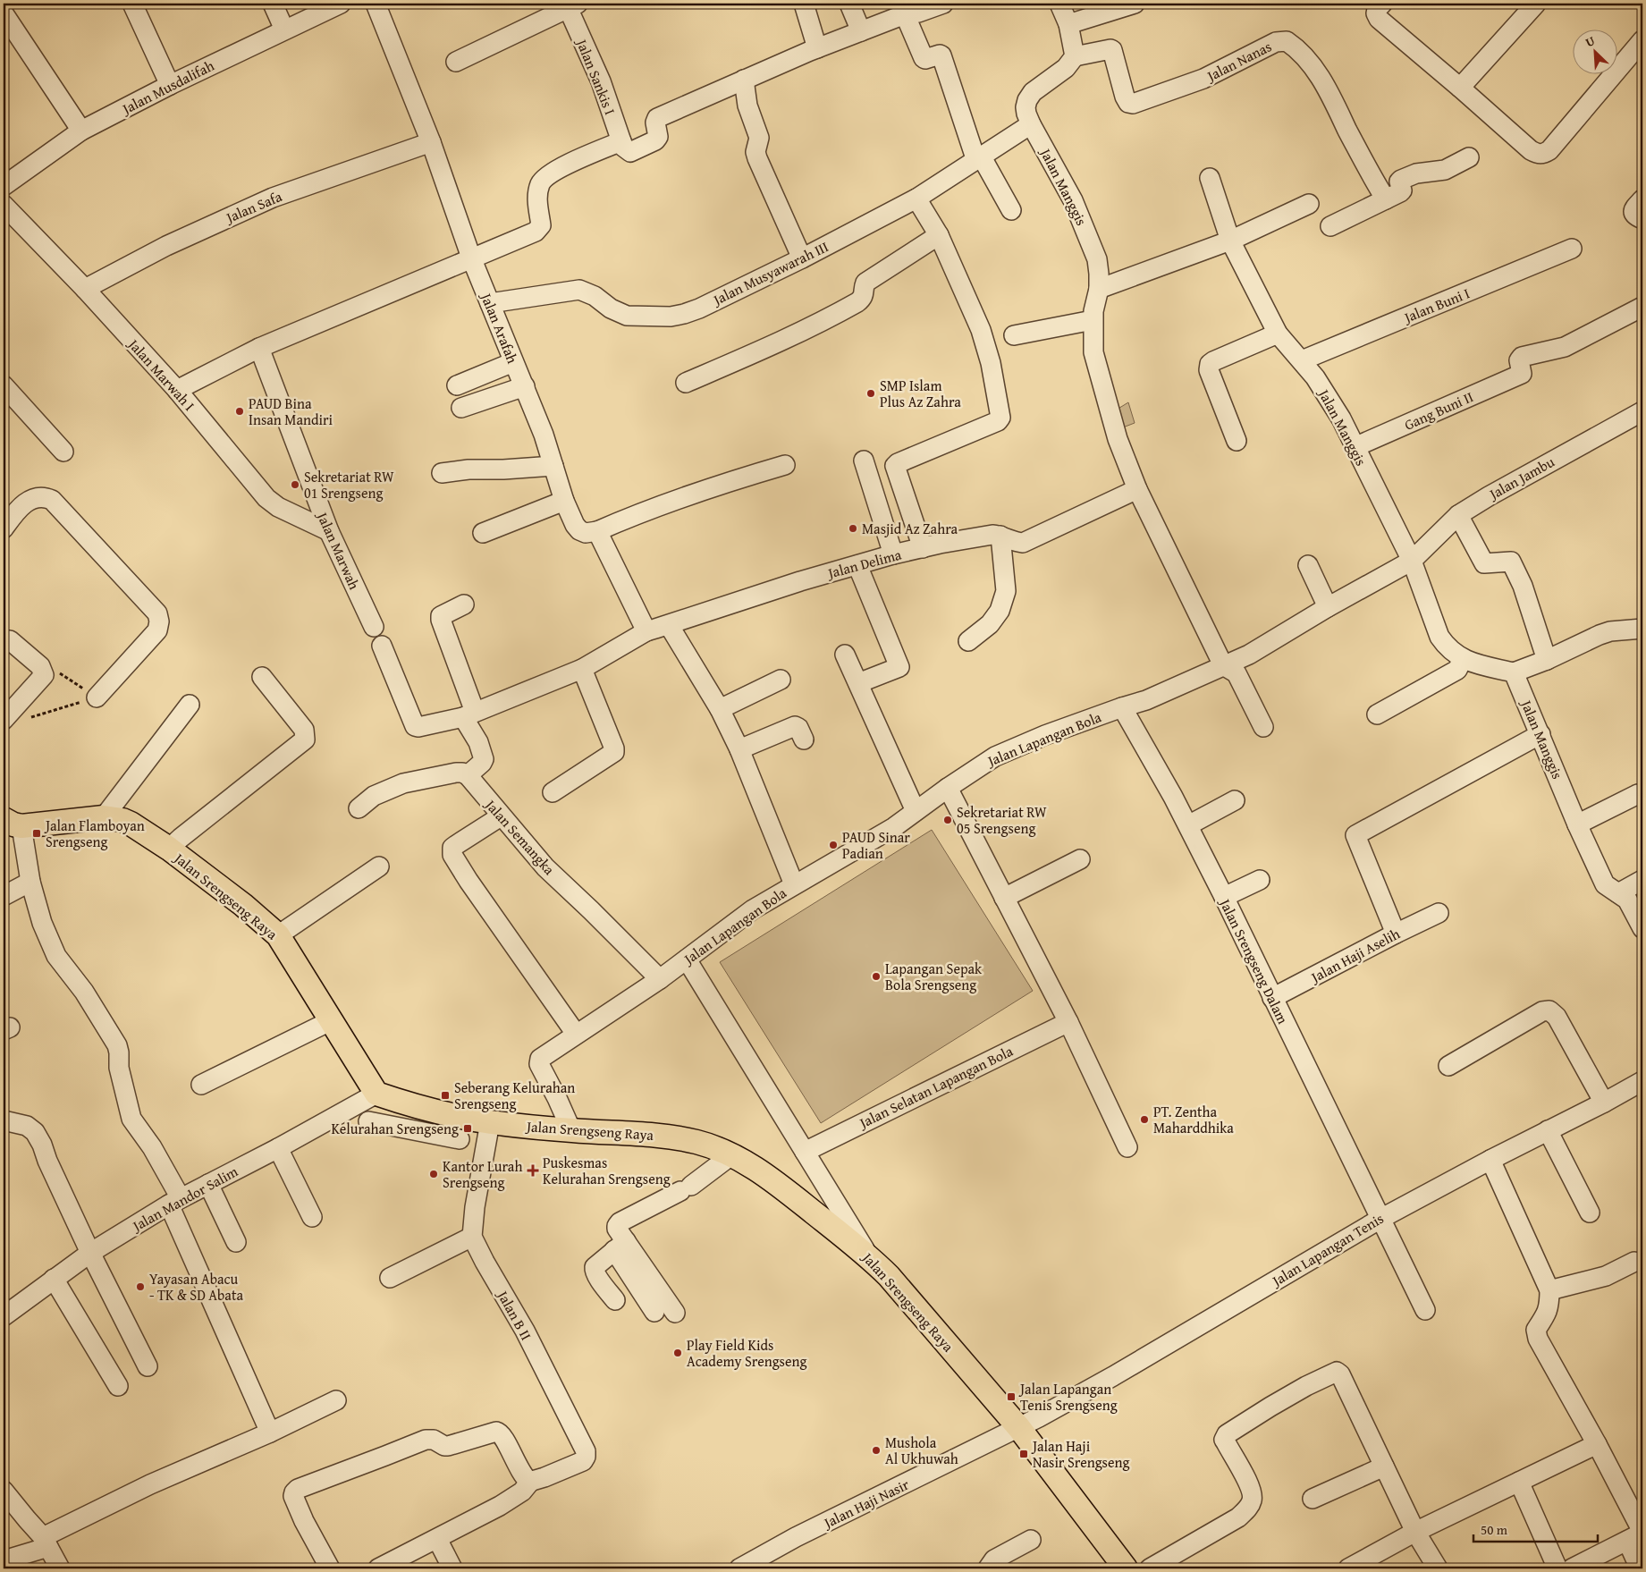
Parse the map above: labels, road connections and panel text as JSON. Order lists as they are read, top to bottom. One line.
{"streets":{"main road":["Jalan Srengseng Raya"],"street":["Jalan Nanas","Jalan Sankis I","Jalan Musdalifah","Jalan Manggis","Jalan Safa","Jalan Musyawarah III","Jalan Buni I","Jalan Arafah","Jalan Marwah I","Gang Buni II","Jalan Jambu","Jalan Marwah","Jalan Delima","Jalan Lapangan Bola","Jalan Semangka","Jalan Haji Aselih","Jalan Srengseng Dalam","Jalan Selatan Lapangan Bola","Jalan Mandor Salim","Jalan Lapangan Tenis","Jalan B II","Jalan Haji Nasir"]},"crossings":[["Jalan Nanas","Jalan Manggis"],["Jalan Manggis","Jalan Musyawarah III"],["Jalan Manggis","Jalan Buni I"],["Jalan Manggis","Gang Buni II"],["Jalan Manggis","Jalan Jambu"],["Jalan Manggis","Jalan Delima"],["Jalan Manggis","Jalan Lapangan Bola"],["Jalan Safa","Jalan Arafah"],["Jalan Safa","Jalan Marwah I"],["Jalan Musyawarah III","Jalan Arafah"],["Jalan Marwah I","Jalan Marwah"],["Jalan Jambu","Jalan Lapangan Bola"],["Jalan Lapangan Bola","Jalan Semangka"],["Jalan Lapangan Bola","Jalan Srengseng Raya"],["Jalan Lapangan Bola","Jalan Srengseng Dalam"],["Jalan Srengseng Raya","Jalan Mandor Salim"],["Jalan Srengseng Raya","Jalan Lapangan Tenis"],["Jalan Srengseng Raya","Jalan Haji Nasir"],["Jalan Haji Aselih","Jalan Srengseng Dalam"],["Jalan Srengseng Dalam","Jalan Lapangan Tenis"],["Jalan Lapangan Tenis","Jalan Haji Nasir"]],"places":{"other":["SMP Islam Plus Az Zahra","PAUD Bina Insan Mandiri","Sekretariat RW 01 Srengseng","Masjid Az Zahra","Sekretariat RW 05 Srengseng","PAUD Sinar Padian","Lapangan Sepak Bola Srengseng","PT. Zentha Maharddhika","Kantor Lurah Srengseng","Yayasan Abacu - TK & SD Abata","Play Field Kids Academy Srengseng","Mushola Al Ukhuwah"],"transit":["Jalan Flamboyan Srengseng","Seberang Kelurahan Srengseng","Kelurahan Srengseng","Jalan Lapangan Tenis Srengseng","Jalan Haji Nasir Srengseng"],"health":["Puskesmas Kelurahan Srengseng"]},"scale_bar":"50 m","north":"top left"}
